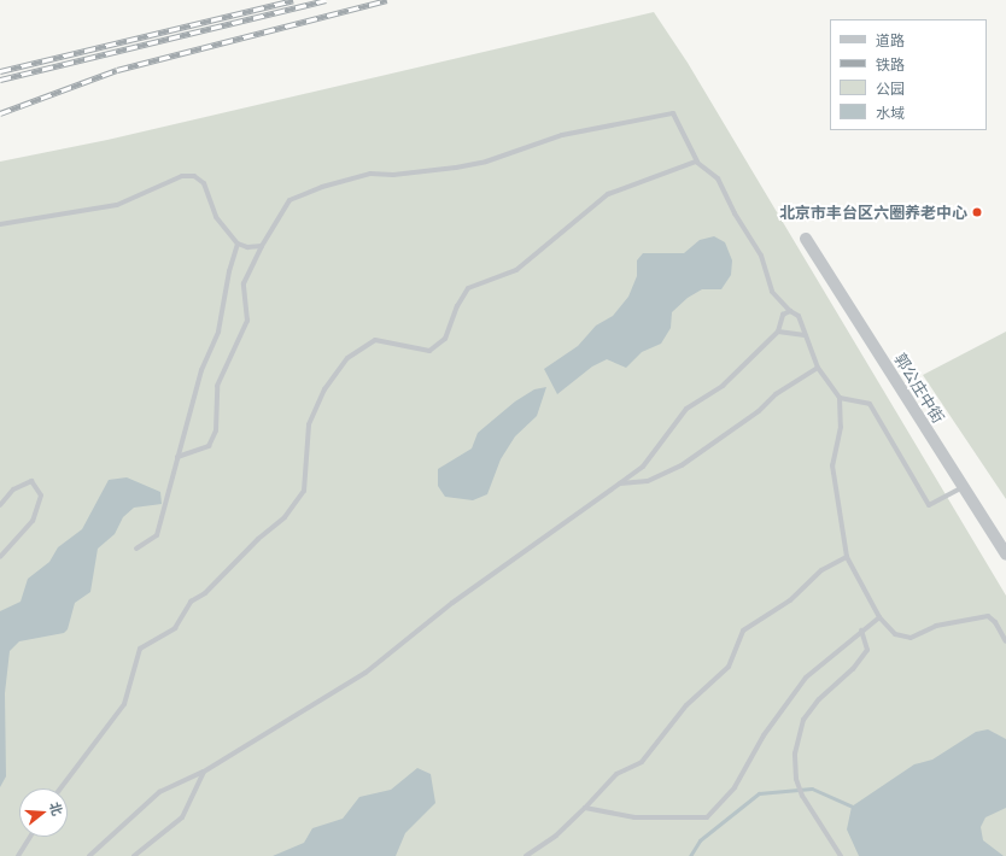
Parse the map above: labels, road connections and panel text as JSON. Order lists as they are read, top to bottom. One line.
{"streets":{"street":["郭公庄中街"]},"places":["北京市丰台区六圈养老中心"],"legend":["道路","铁路","公园","水域"],"north":"right"}
